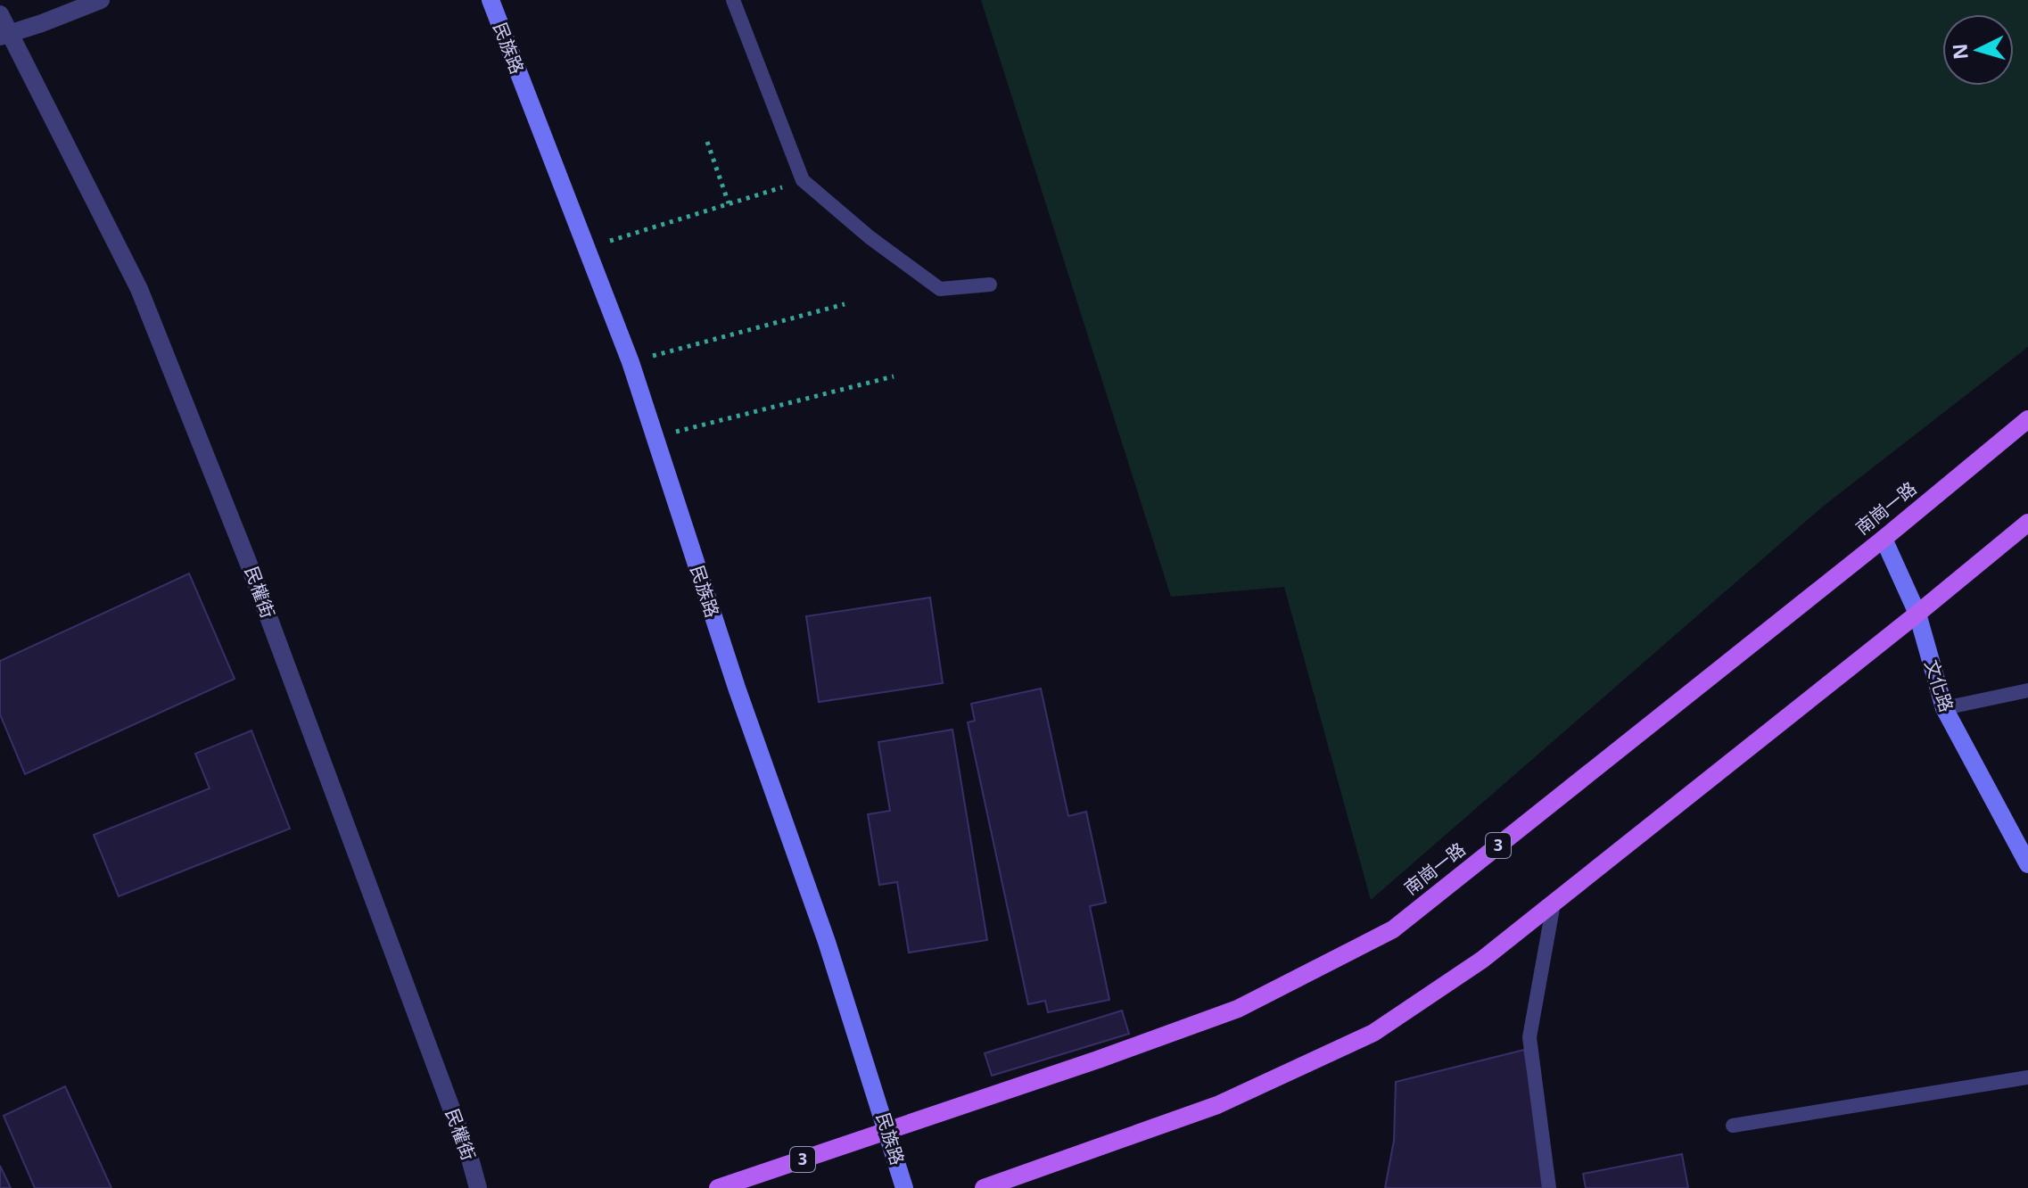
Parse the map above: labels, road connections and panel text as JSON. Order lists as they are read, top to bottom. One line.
{"streets":{"main road":["民族路","南崗一路","文化路","3"],"street":["民權街"]},"crossings":[["民族路","南崗一路"],["民族路","3"],["南崗一路","文化路"],["南崗一路","3"]],"north":"left"}
